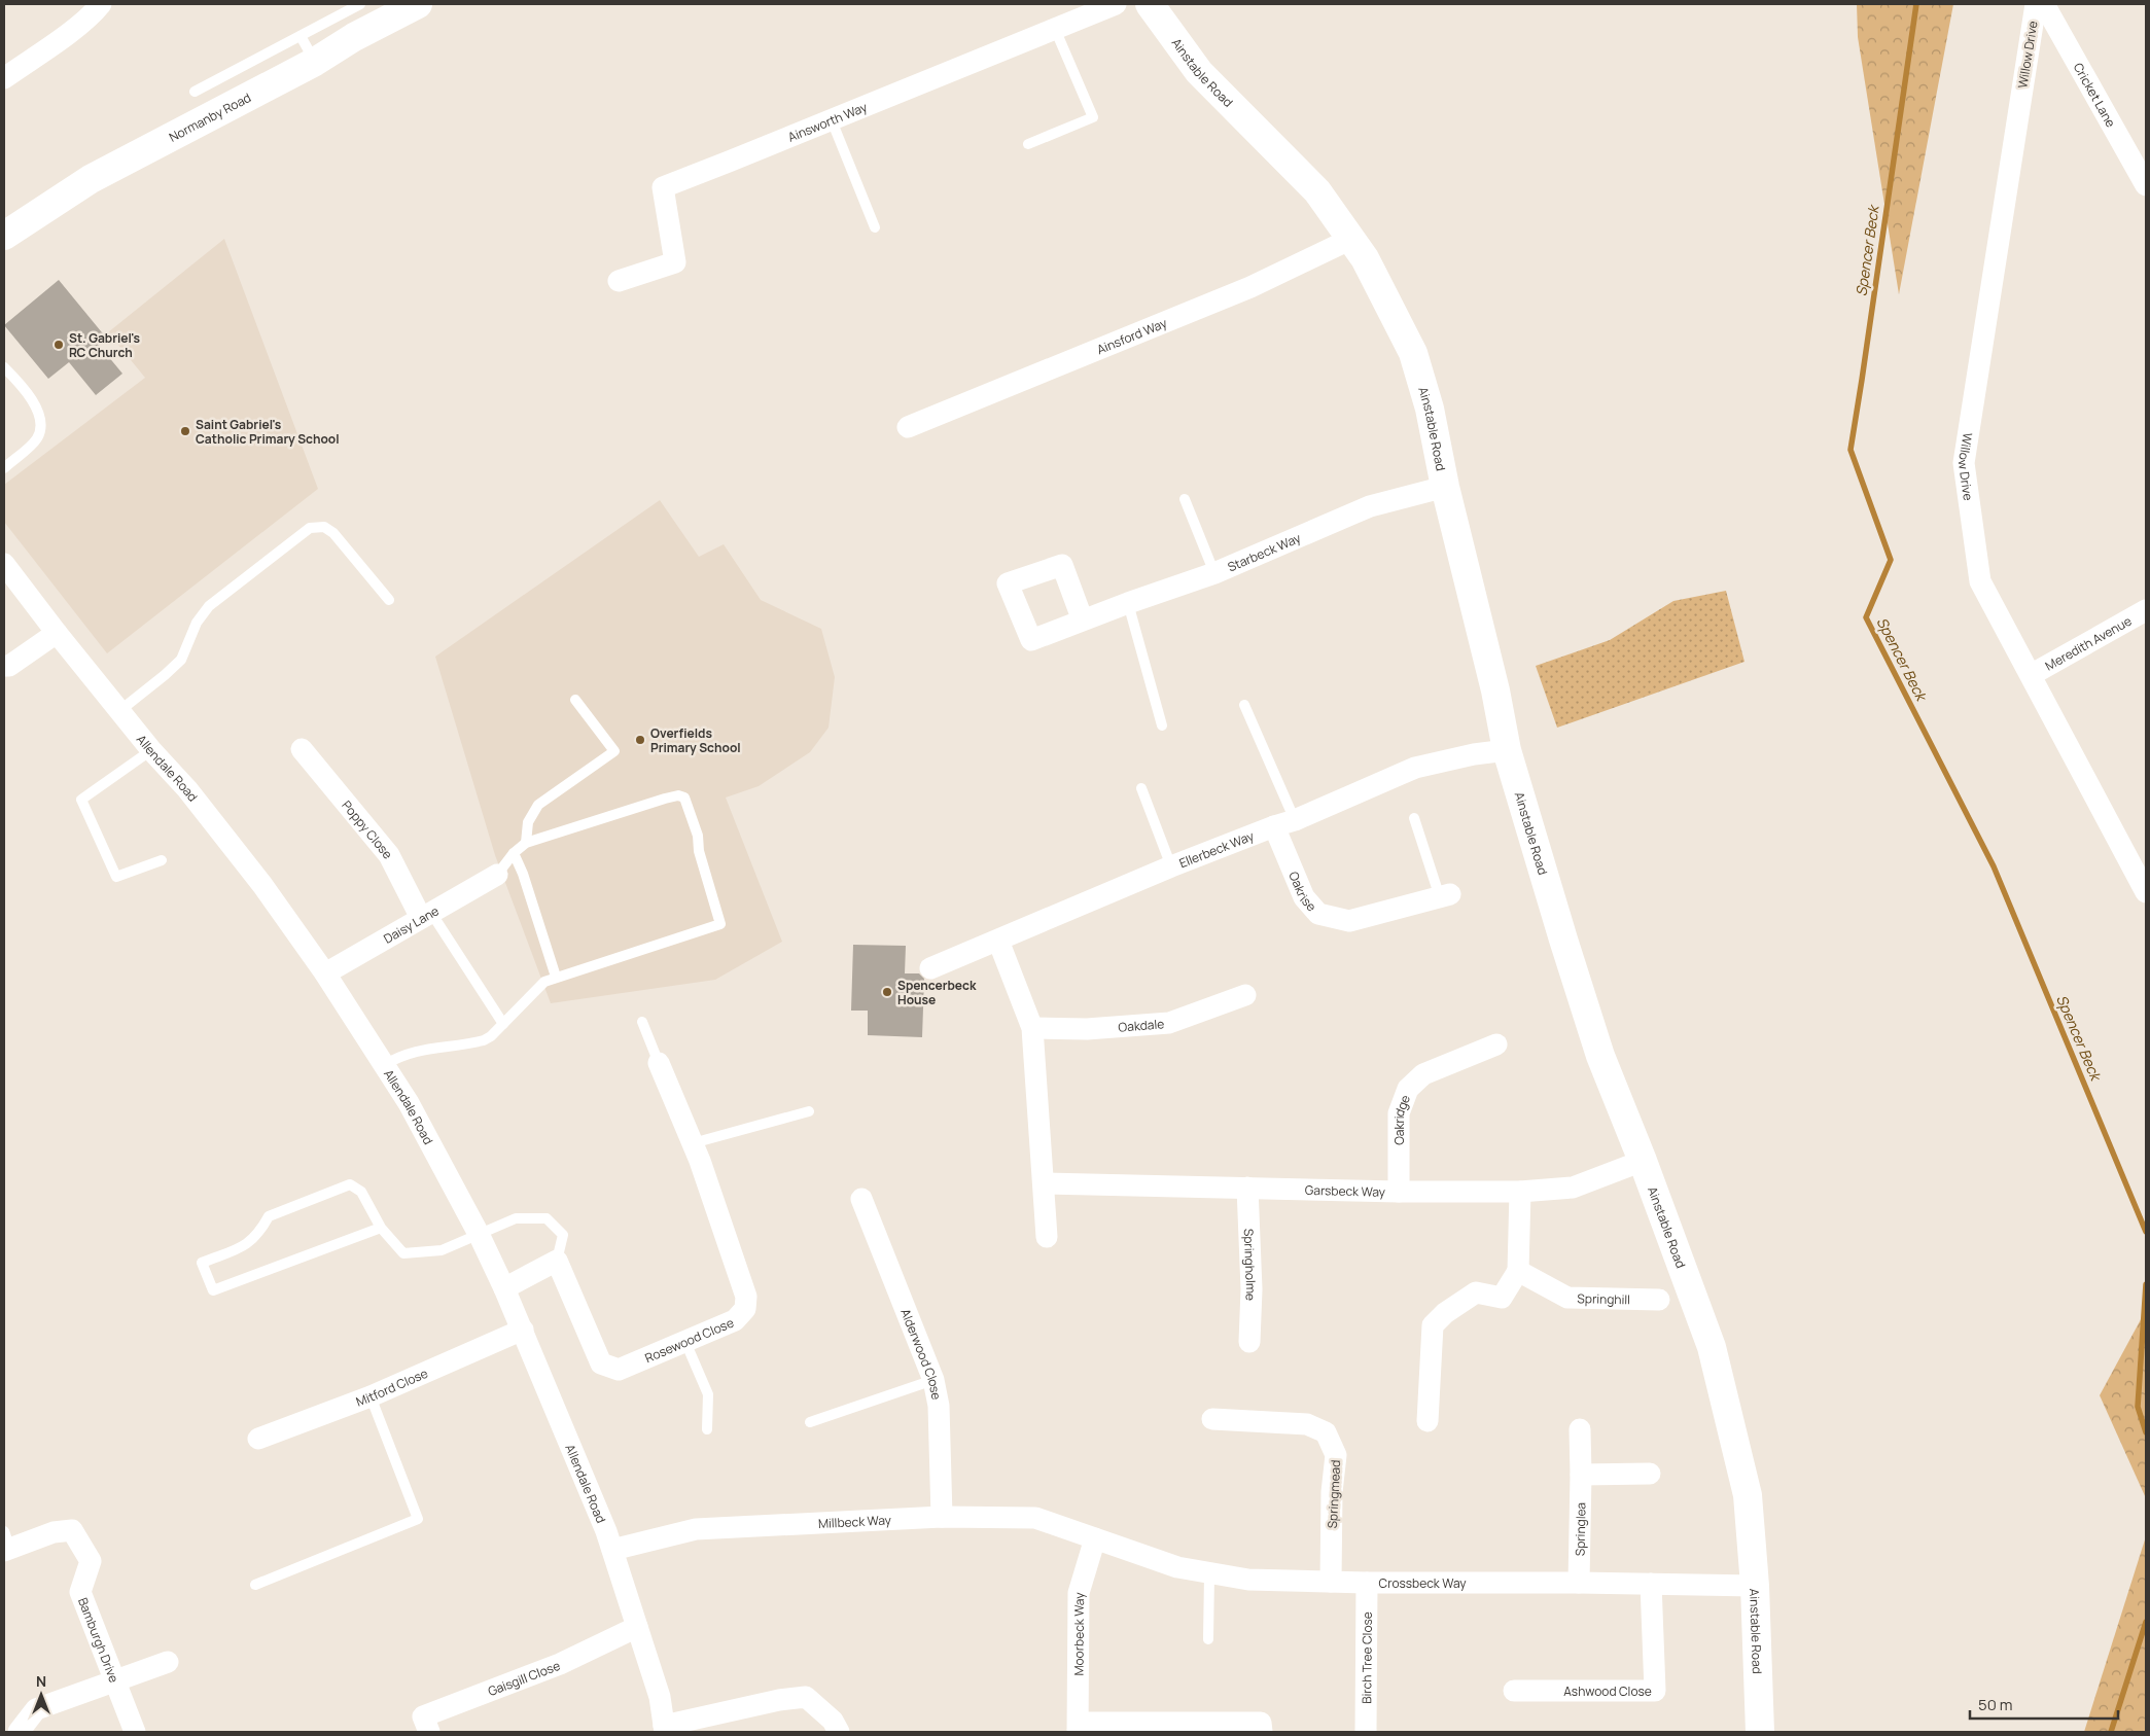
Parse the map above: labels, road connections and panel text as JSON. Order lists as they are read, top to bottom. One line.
{"streets":{"street":["Willow Drive","Ainstable Road","Cricket Lane","Normanby Road","Ainsworth Way","Ainsford Way","Starbeck Way","Meredith Avenue","Allendale Road","Poppy Close","Ellerbeck Way","Oakrise","Daisy Lane","Oakdale","Oakridge","Garsbeck Way","Springholme","Springhill","Rosewood Close","Alderwood Close","Mitford Close","Springmead","Millbeck Way","Springlea","Crossbeck Way","Moorbeck Way","Bamburgh Drive","Birch Tree Close","Gaisgill Close","Ashwood Close"]},"crossings":[["Willow Drive","Meredith Avenue"],["Ainstable Road","Ainsford Way"],["Ainstable Road","Starbeck Way"],["Ainstable Road","Ellerbeck Way"],["Ainstable Road","Garsbeck Way"],["Ainstable Road","Crossbeck Way"],["Allendale Road","Daisy Lane"],["Allendale Road","Mitford Close"],["Allendale Road","Millbeck Way"],["Allendale Road","Gaisgill Close"],["Poppy Close","Daisy Lane"],["Ellerbeck Way","Oakrise"],["Oakridge","Garsbeck Way"],["Garsbeck Way","Springholme"],["Alderwood Close","Millbeck Way"],["Springmead","Crossbeck Way"],["Millbeck Way","Crossbeck Way"],["Millbeck Way","Moorbeck Way"],["Springlea","Crossbeck Way"],["Crossbeck Way","Moorbeck Way"],["Crossbeck Way","Birch Tree Close"],["Crossbeck Way","Ashwood Close"]],"water":["Spencer Beck"],"places":["St. Gabriel's RC Church","Saint Gabriel's Catholic Primary School","Overfields Primary School","Spencerbeck House"],"scale_bar":"50 m","north":"top"}
